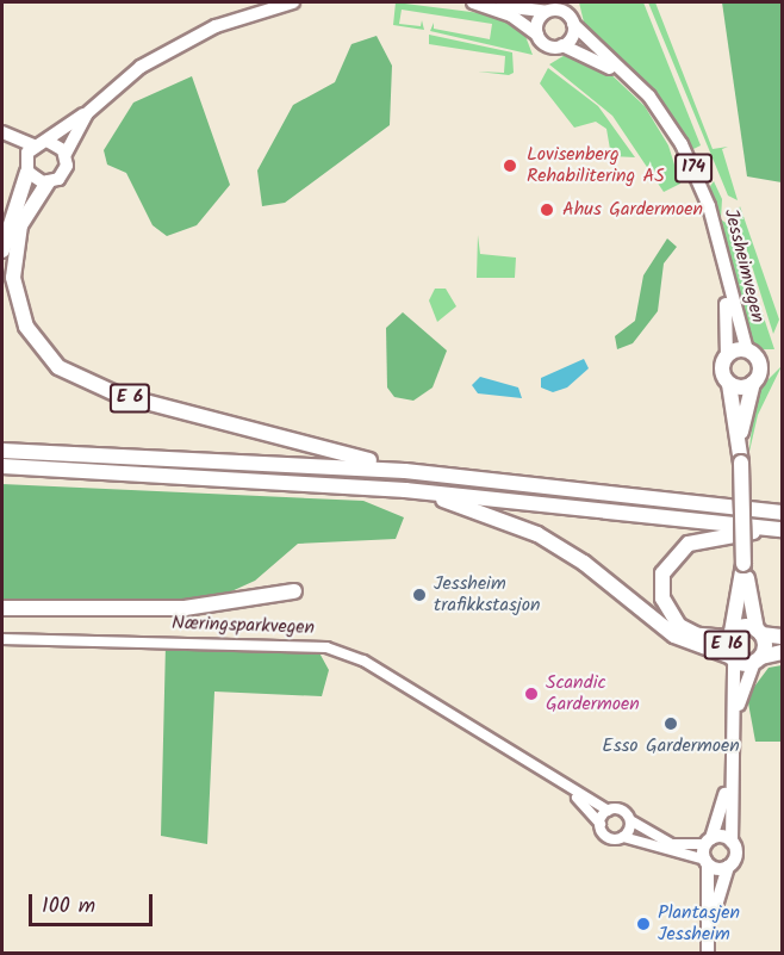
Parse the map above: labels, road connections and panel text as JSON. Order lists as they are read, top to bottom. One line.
{"streets":{"highway":["E 6","E 16"],"main road":["174","Jessheimvegen"],"street":["Næringsparkvegen"]},"crossings":[["174","Jessheimvegen"],["Jessheimvegen","E 16"]],"places":["Lovisenberg Rehabilitering AS","Ahus Gardermoen","Jessheim trafikkstasjon","Scandic Gardermoen","Esso Gardermoen","Plantasjen Jessheim"],"scale_bar":"100 m"}
